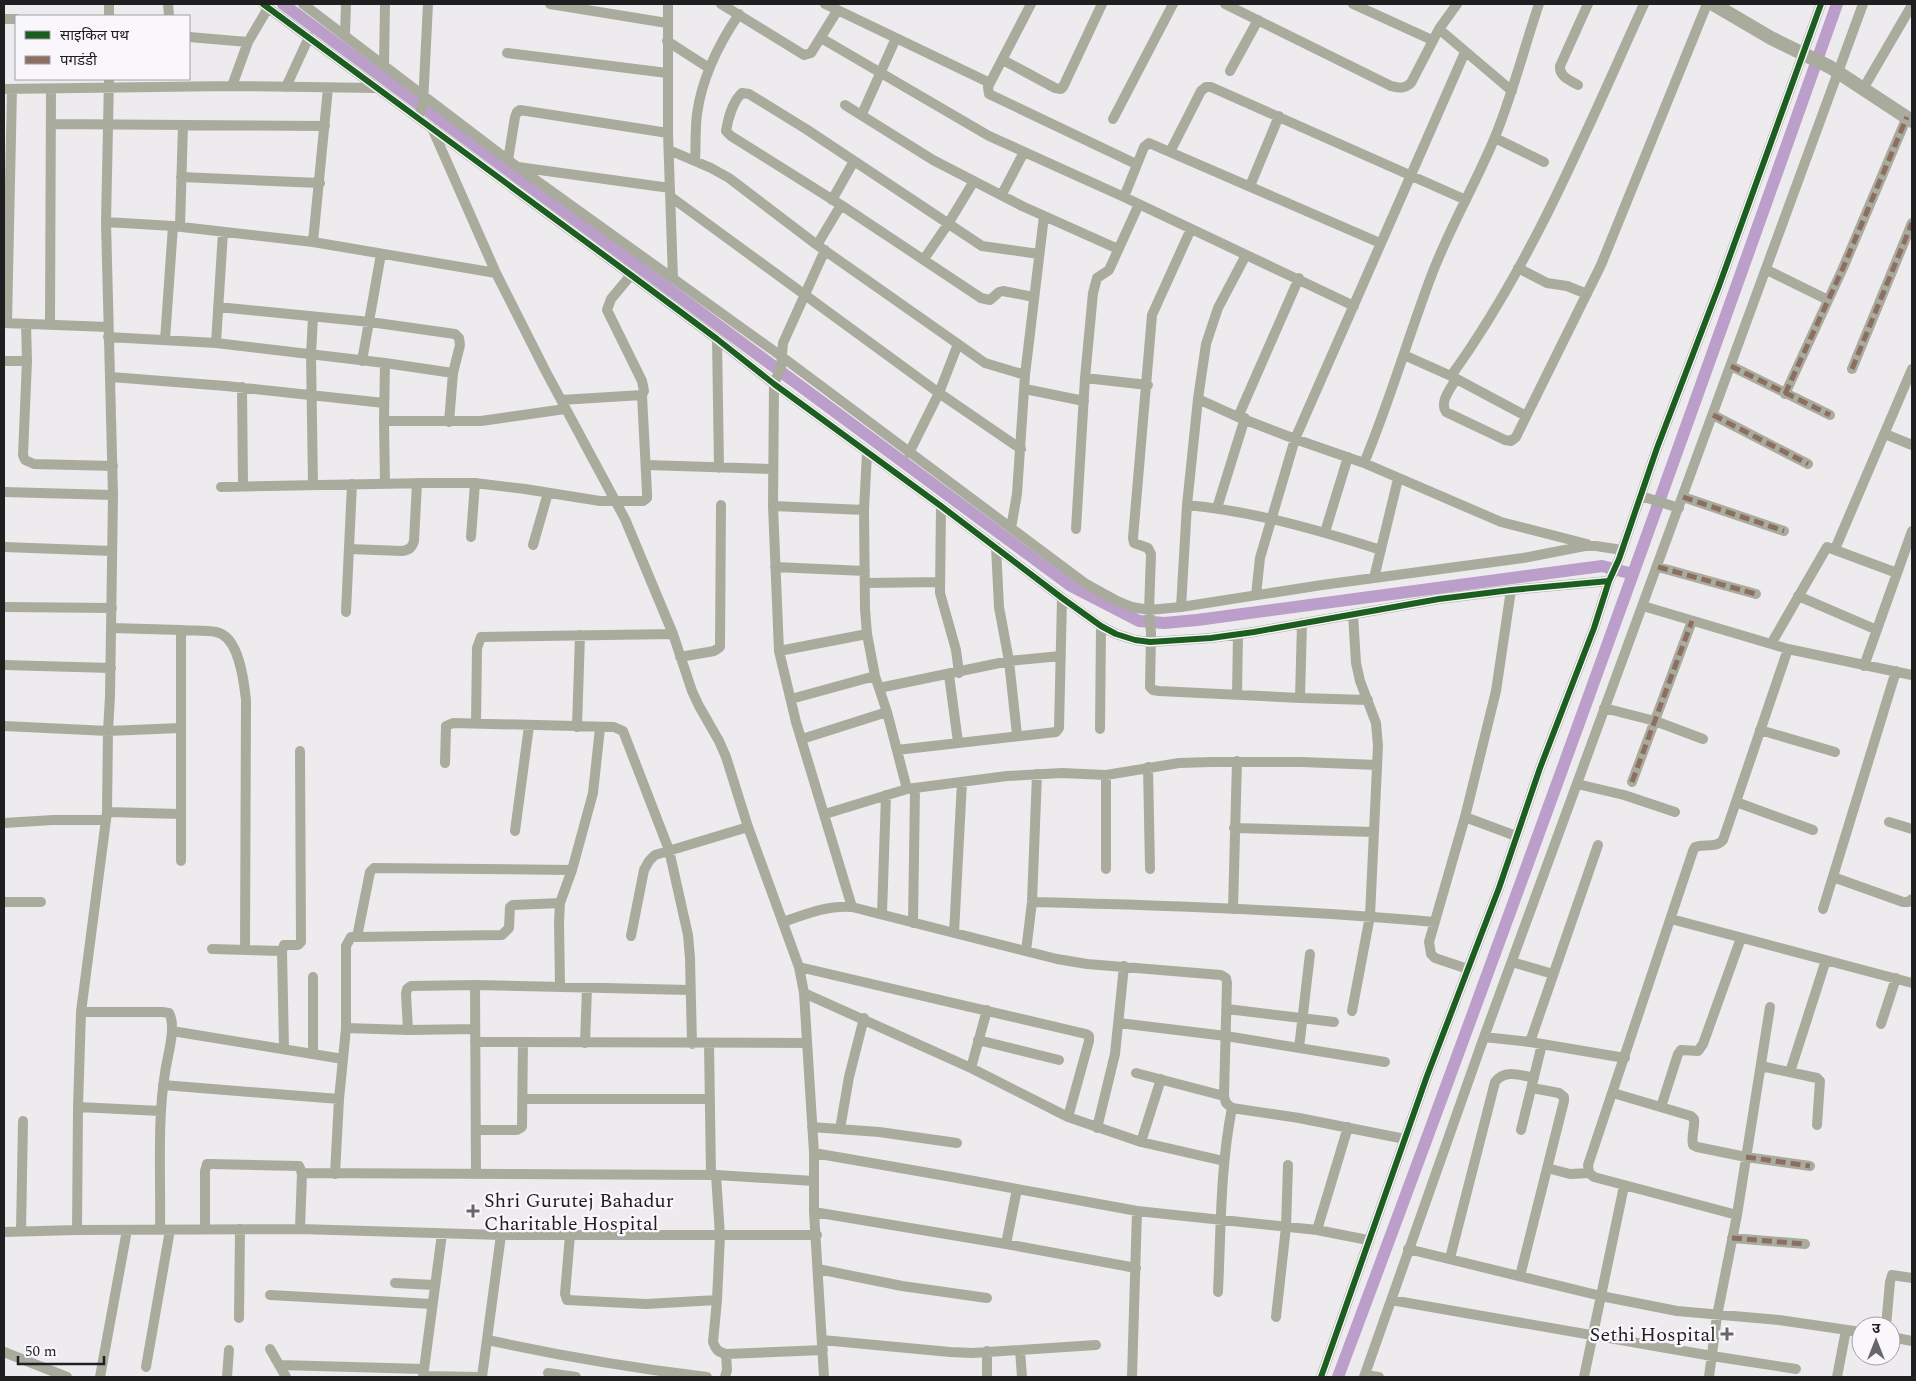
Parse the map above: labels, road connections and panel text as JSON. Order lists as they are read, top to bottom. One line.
{"places":{"health":["Shri Gurutej Bahadur Charitable Hospital","Sethi Hospital"]},"legend":["साइकिल पथ","पगडंडी"],"scale_bar":"50 m","north":"top"}
